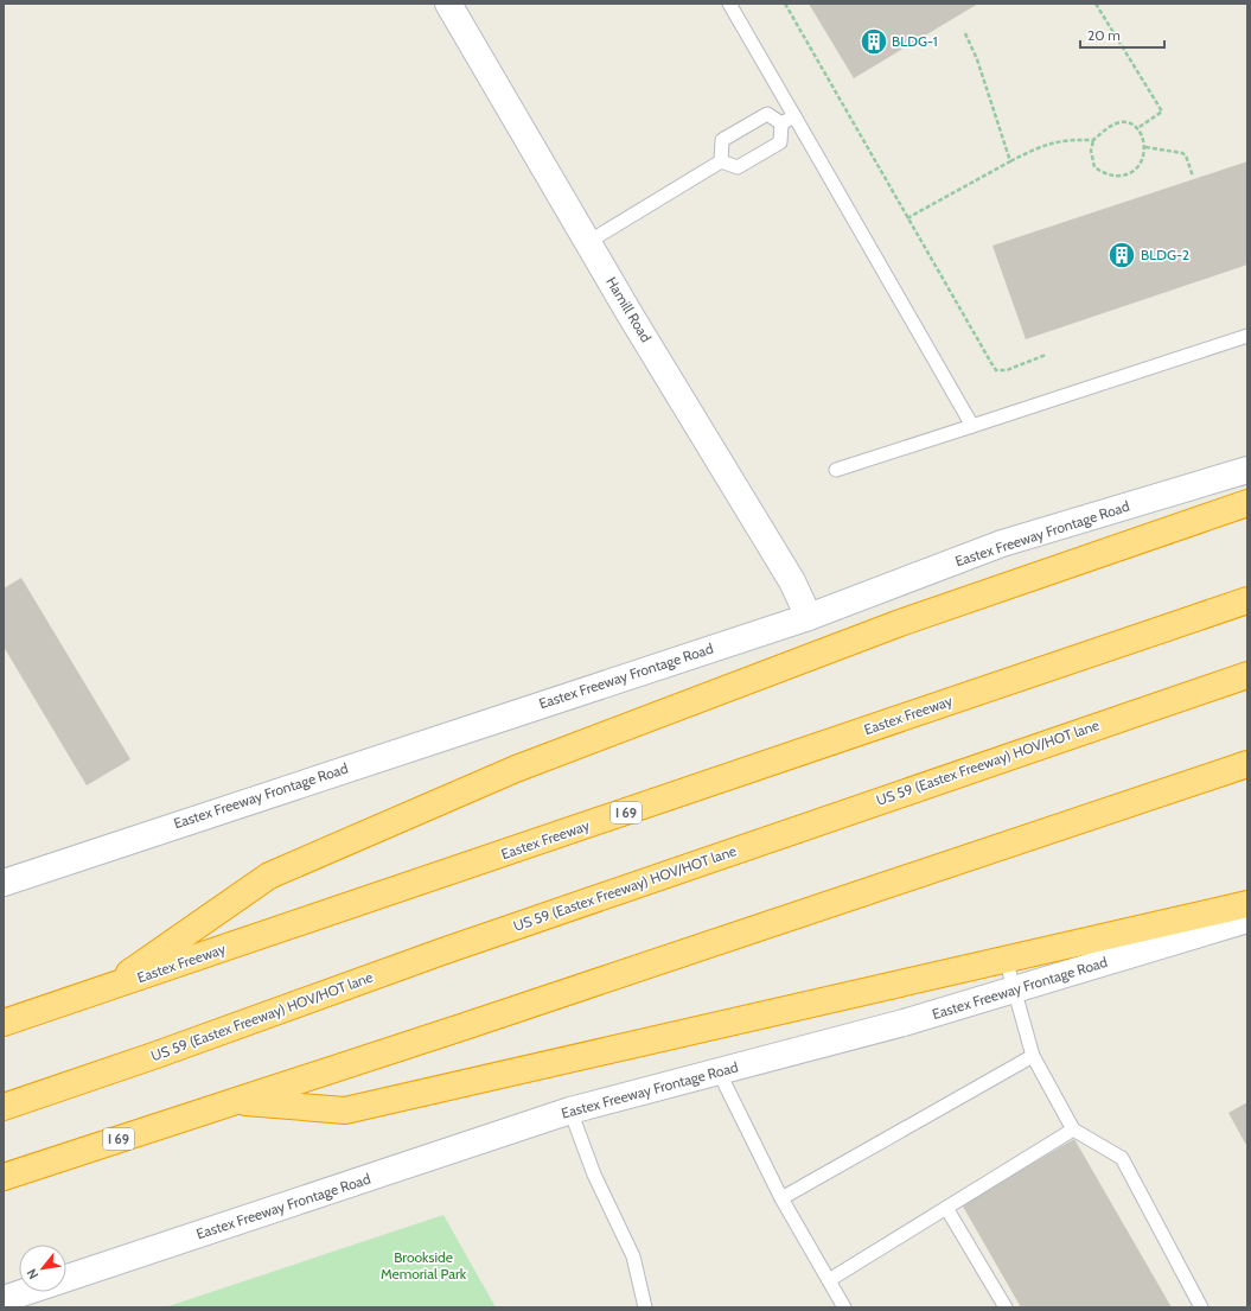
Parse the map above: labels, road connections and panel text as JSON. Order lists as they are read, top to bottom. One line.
{"streets":{"highway":["Eastex Freeway","US 59 (Eastex Freeway) HOV/HOT lane","I 69"],"main road":["Hamill Road","Eastex Freeway Frontage Road"]},"crossings":[["Hamill Road","Eastex Freeway Frontage Road"]],"parks":["Brookside Memorial Park"],"places":{"building":["BLDG-1","BLDG-2"]},"scale_bar":"20 m","north":"bottom left"}
